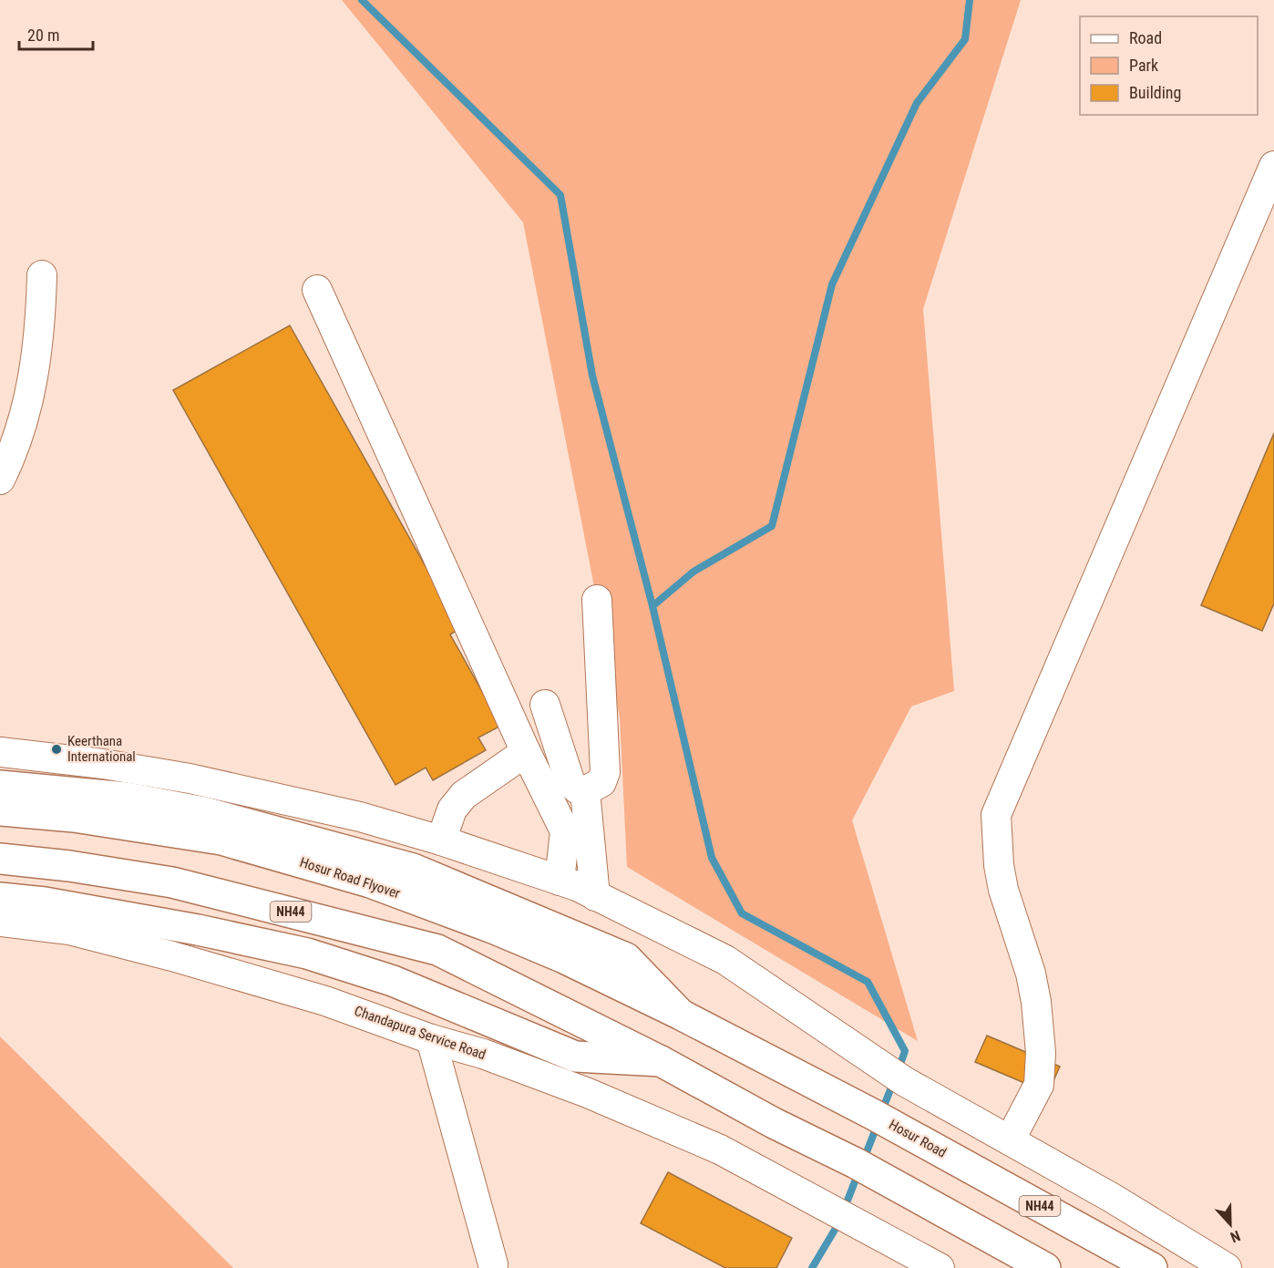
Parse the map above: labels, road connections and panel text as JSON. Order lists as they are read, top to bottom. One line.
{"streets":{"main road":["Hosur Road Flyover","NH44","Hosur Road"],"street":["Chandapura Service Road"]},"crossings":[["Hosur Road Flyover","Hosur Road"]],"places":["Keerthana International"],"legend":["Road","Park","Building"],"scale_bar":"20 m","north":"bottom"}
